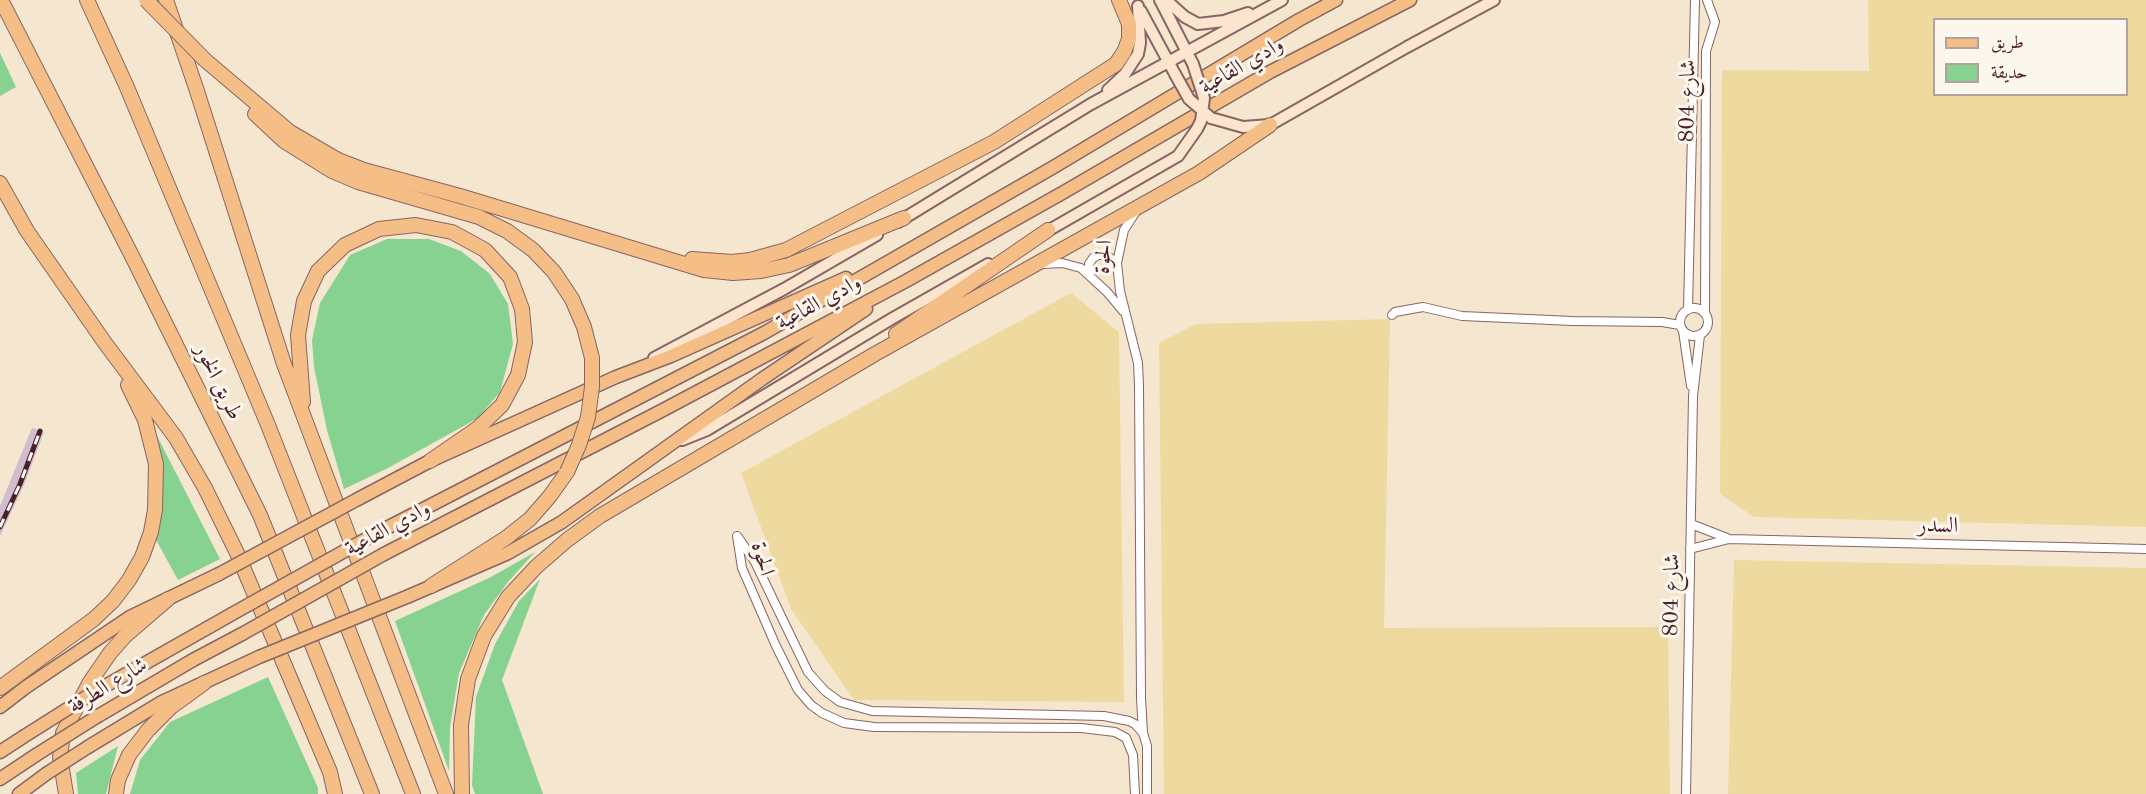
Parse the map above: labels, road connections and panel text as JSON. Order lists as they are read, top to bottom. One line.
{"streets":{"highway":["طريق الخور"],"main road":["وادي القاعية","شارع الطرفة"],"street":["شارع 804","الحوة","السدر"]},"crossings":[["وادي القاعية","شارع الطرفة"]],"legend":["طريق","حديقة"]}
